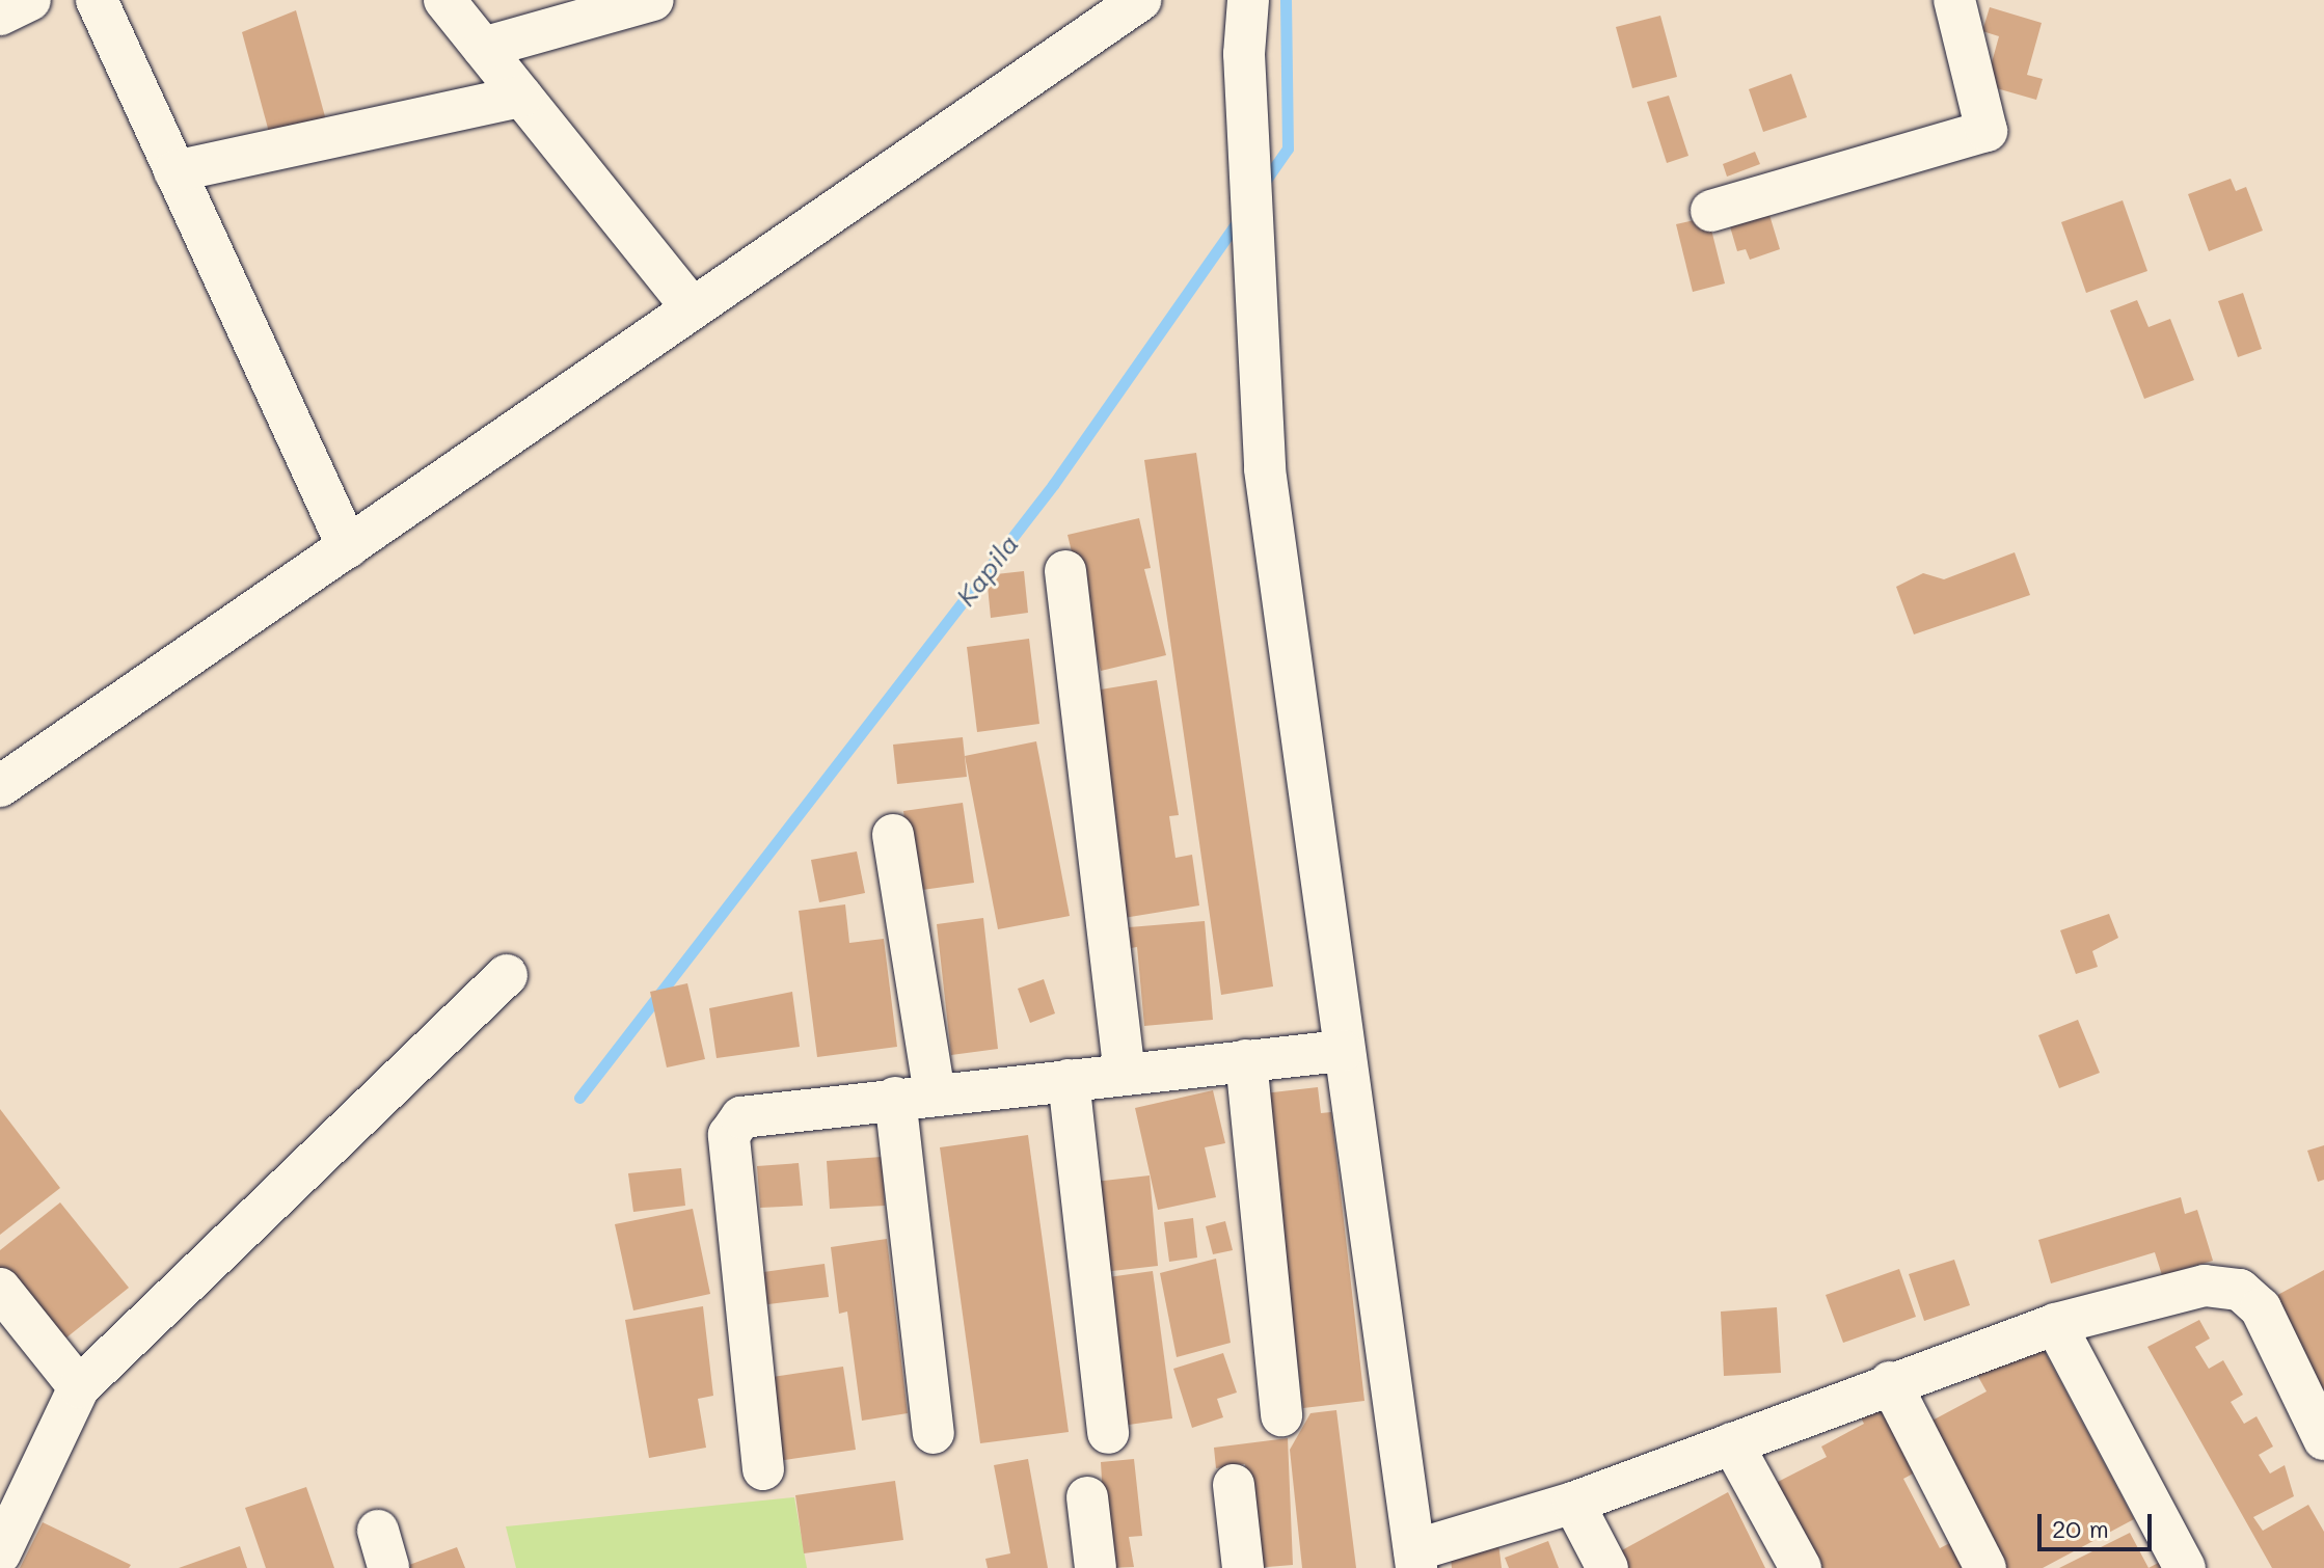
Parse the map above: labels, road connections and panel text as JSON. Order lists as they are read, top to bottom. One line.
{"water":["Kapila"],"scale_bar":"20 m"}
